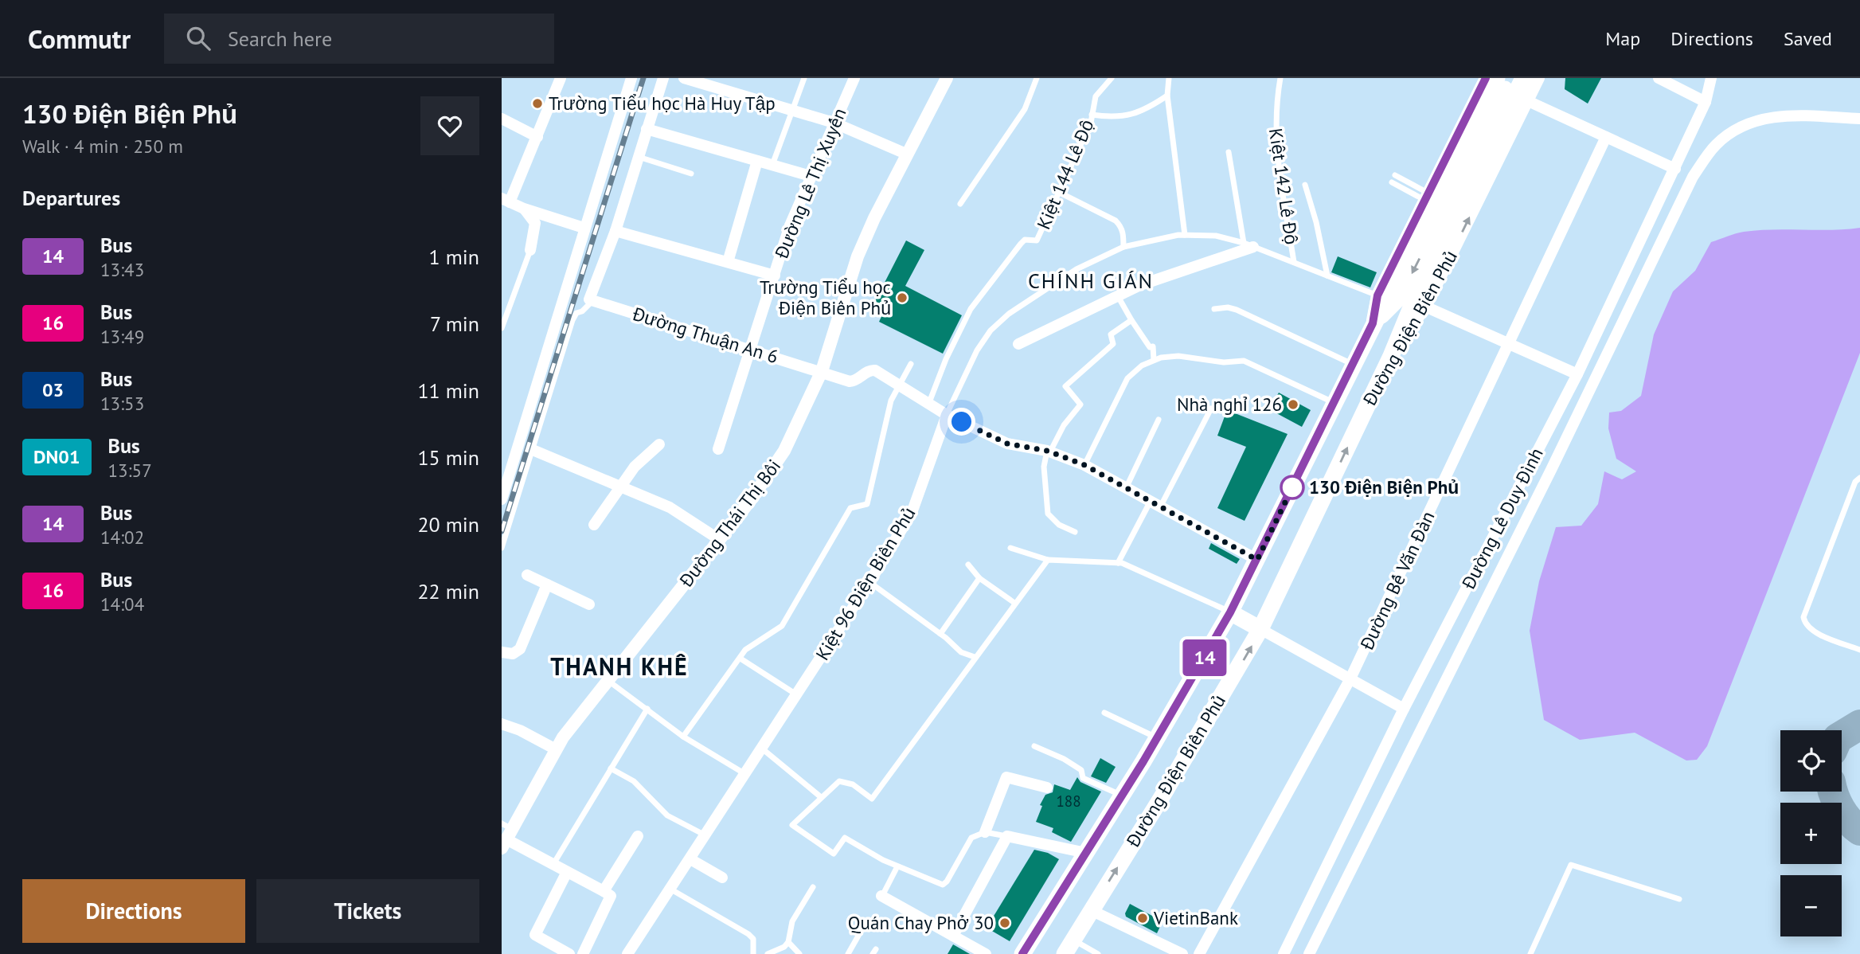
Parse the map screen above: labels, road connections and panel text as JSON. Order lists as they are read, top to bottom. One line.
{"streets":{"main road":["Đường Điện Biên Phủ"],"street":["Đường Lê Thị Xuyến","Đường Thuận An 6","Đường Lê Duy Đình","Đường Thái Thị Bôi","Đường Bế Văn Đàn","Kiệt 96 Điện Biên Phủ"],"lane":["Kiệt 144 Lê Độ","Kiệt 142 Lê Độ"]},"crossings":[["Đường Lê Thị Xuyến","Đường Thuận An 6"],["Kiệt 142 Lê Độ","Kiệt 96 Điện Biên Phủ"],["Đường Điện Biên Phủ","Kiệt 96 Điện Biên Phủ"],["Đường Thuận An 6","Đường Thái Thị Bôi"]],"one_way":["Đường Điện Biên Phủ"],"districts":["CHÍNH GIÁN","THANH KHÊ"],"places":["Trường Tiểu học Hà Huy Tập","Trường Tiểu học Điện Biên Phủ","Nhà nghỉ 126","130 Điện Biện Phủ","VietinBank","Quán Chay Phở 30"],"lines":["bus line 14"],"house_numbers":["188"],"page":{"header":"Commutr","search":"Search here","nav":["Map","Directions","Saved"],"heading":[["130 Điện Biện Phủ","Walk · 4 min · 250 m"],"Departures"],"on_map":"14","list":[{"mark":"14","name":"Bus","note":"13:43","value":"1 min"},{"mark":"16","name":"Bus","note":"13:49","value":"7 min"},{"mark":"03","name":"Bus","note":"13:53","value":"11 min"},{"mark":"DN01","name":"Bus","note":"13:57","value":"15 min"},{"mark":"14","name":"Bus","note":"14:02","value":"20 min"},{"mark":"16","name":"Bus","note":"14:04","value":"22 min"}],"map_buttons":["+","−"],"buttons":["Directions","Tickets"]}}
